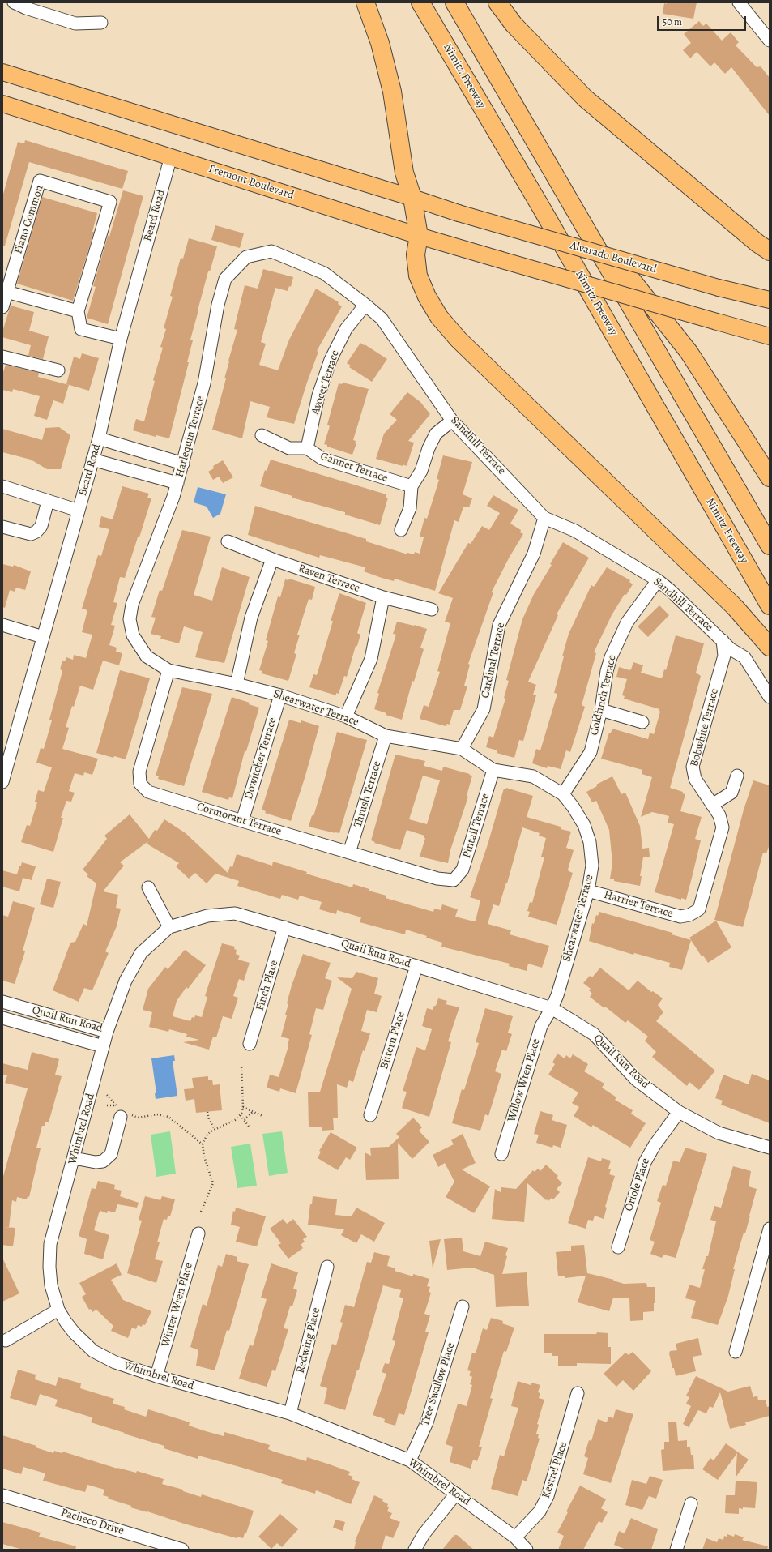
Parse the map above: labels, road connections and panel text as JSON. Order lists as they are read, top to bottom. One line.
{"streets":{"highway":["Nimitz Freeway"],"main road":["Fremont Boulevard","Alvarado Boulevard"],"street":["Beard Road","Fiano Common","Avocet Terrace","Harlequin Terrace","Sandhill Terrace","Gannet Terrace","Raven Terrace","Cardinal Terrace","Goldfinch Terrace","Shearwater Terrace","Bobwhite Terrace","Dowitcher Terrace","Thrush Terrace","Cormorant Terrace","Pintail Terrace","Harrier Terrace","Quail Run Road","Finch Place","Bittern Place","Willow Wren Place","Whimbrel Road","Oriole Place","Winter Wren Place","Redwing Place","Tree Swallow Place","Kestrel Place","Pacheco Drive"]},"crossings":[["Fremont Boulevard","Beard Road"],["Avocet Terrace","Sandhill Terrace"],["Avocet Terrace","Gannet Terrace"],["Harlequin Terrace","Sandhill Terrace"],["Harlequin Terrace","Shearwater Terrace"],["Sandhill Terrace","Cardinal Terrace"],["Sandhill Terrace","Goldfinch Terrace"],["Sandhill Terrace","Bobwhite Terrace"],["Cardinal Terrace","Shearwater Terrace"],["Goldfinch Terrace","Shearwater Terrace"],["Shearwater Terrace","Dowitcher Terrace"],["Shearwater Terrace","Thrush Terrace"],["Shearwater Terrace","Cormorant Terrace"],["Shearwater Terrace","Pintail Terrace"],["Shearwater Terrace","Harrier Terrace"],["Shearwater Terrace","Quail Run Road"],["Shearwater Terrace","Willow Wren Place"],["Bobwhite Terrace","Harrier Terrace"],["Dowitcher Terrace","Cormorant Terrace"],["Thrush Terrace","Cormorant Terrace"],["Cormorant Terrace","Pintail Terrace"],["Quail Run Road","Finch Place"],["Quail Run Road","Bittern Place"],["Quail Run Road","Willow Wren Place"],["Quail Run Road","Whimbrel Road"],["Quail Run Road","Oriole Place"],["Whimbrel Road","Winter Wren Place"],["Whimbrel Road","Redwing Place"],["Whimbrel Road","Tree Swallow Place"],["Whimbrel Road","Kestrel Place"]],"scale_bar":"50 m"}
